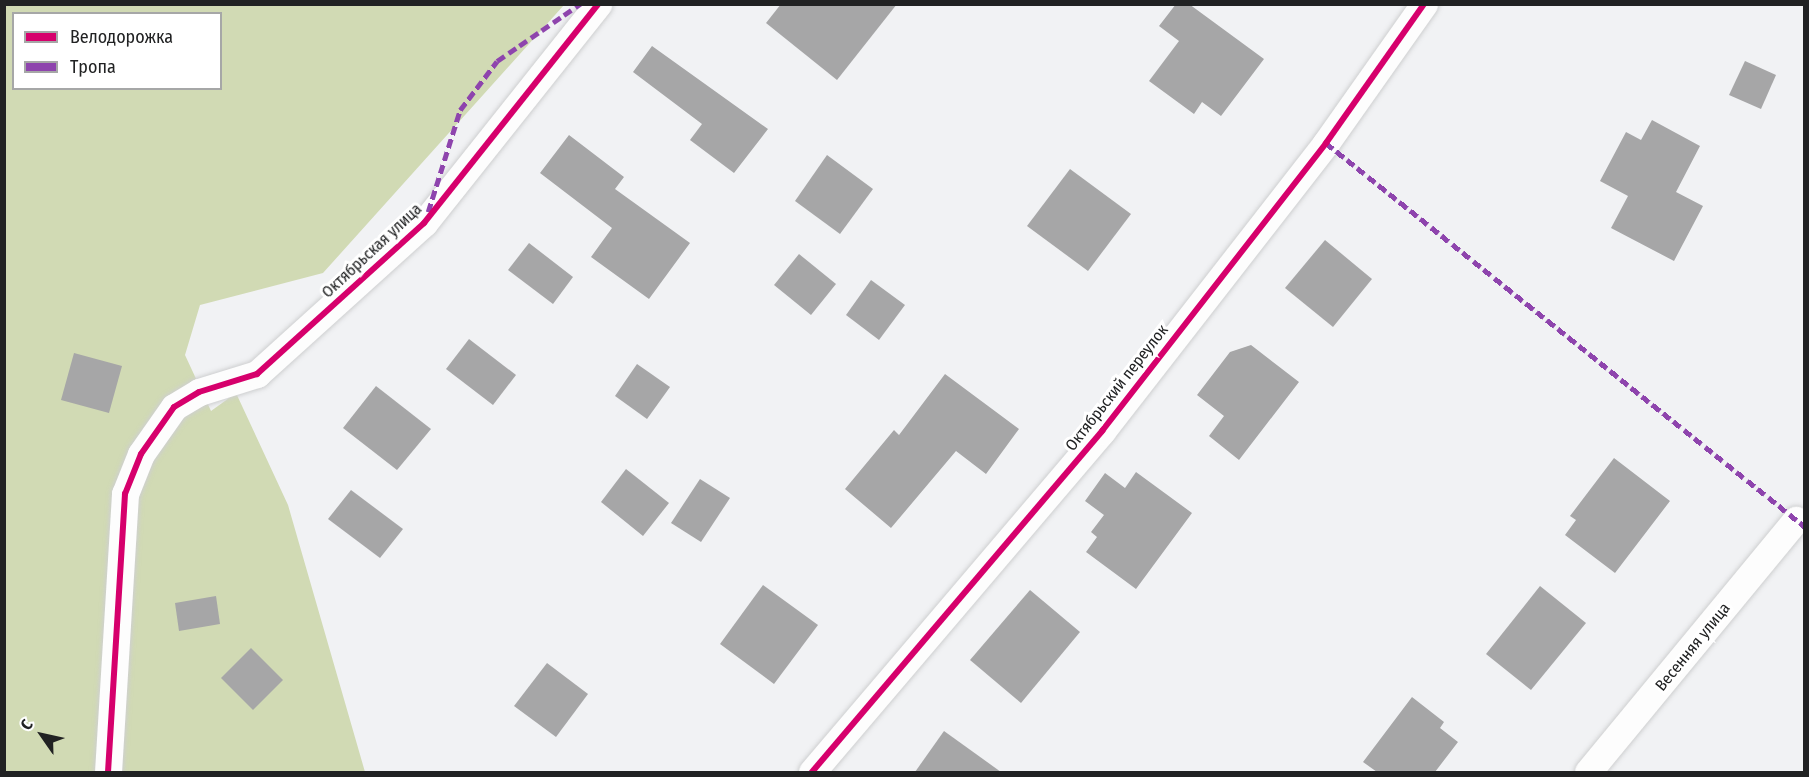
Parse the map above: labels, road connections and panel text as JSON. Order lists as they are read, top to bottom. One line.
{"streets":{"street":["Октябрьская улица","Октябрьский переулок","Весенняя улица"]},"legend":["Велодорожка","Тропа"],"north":"top left"}
